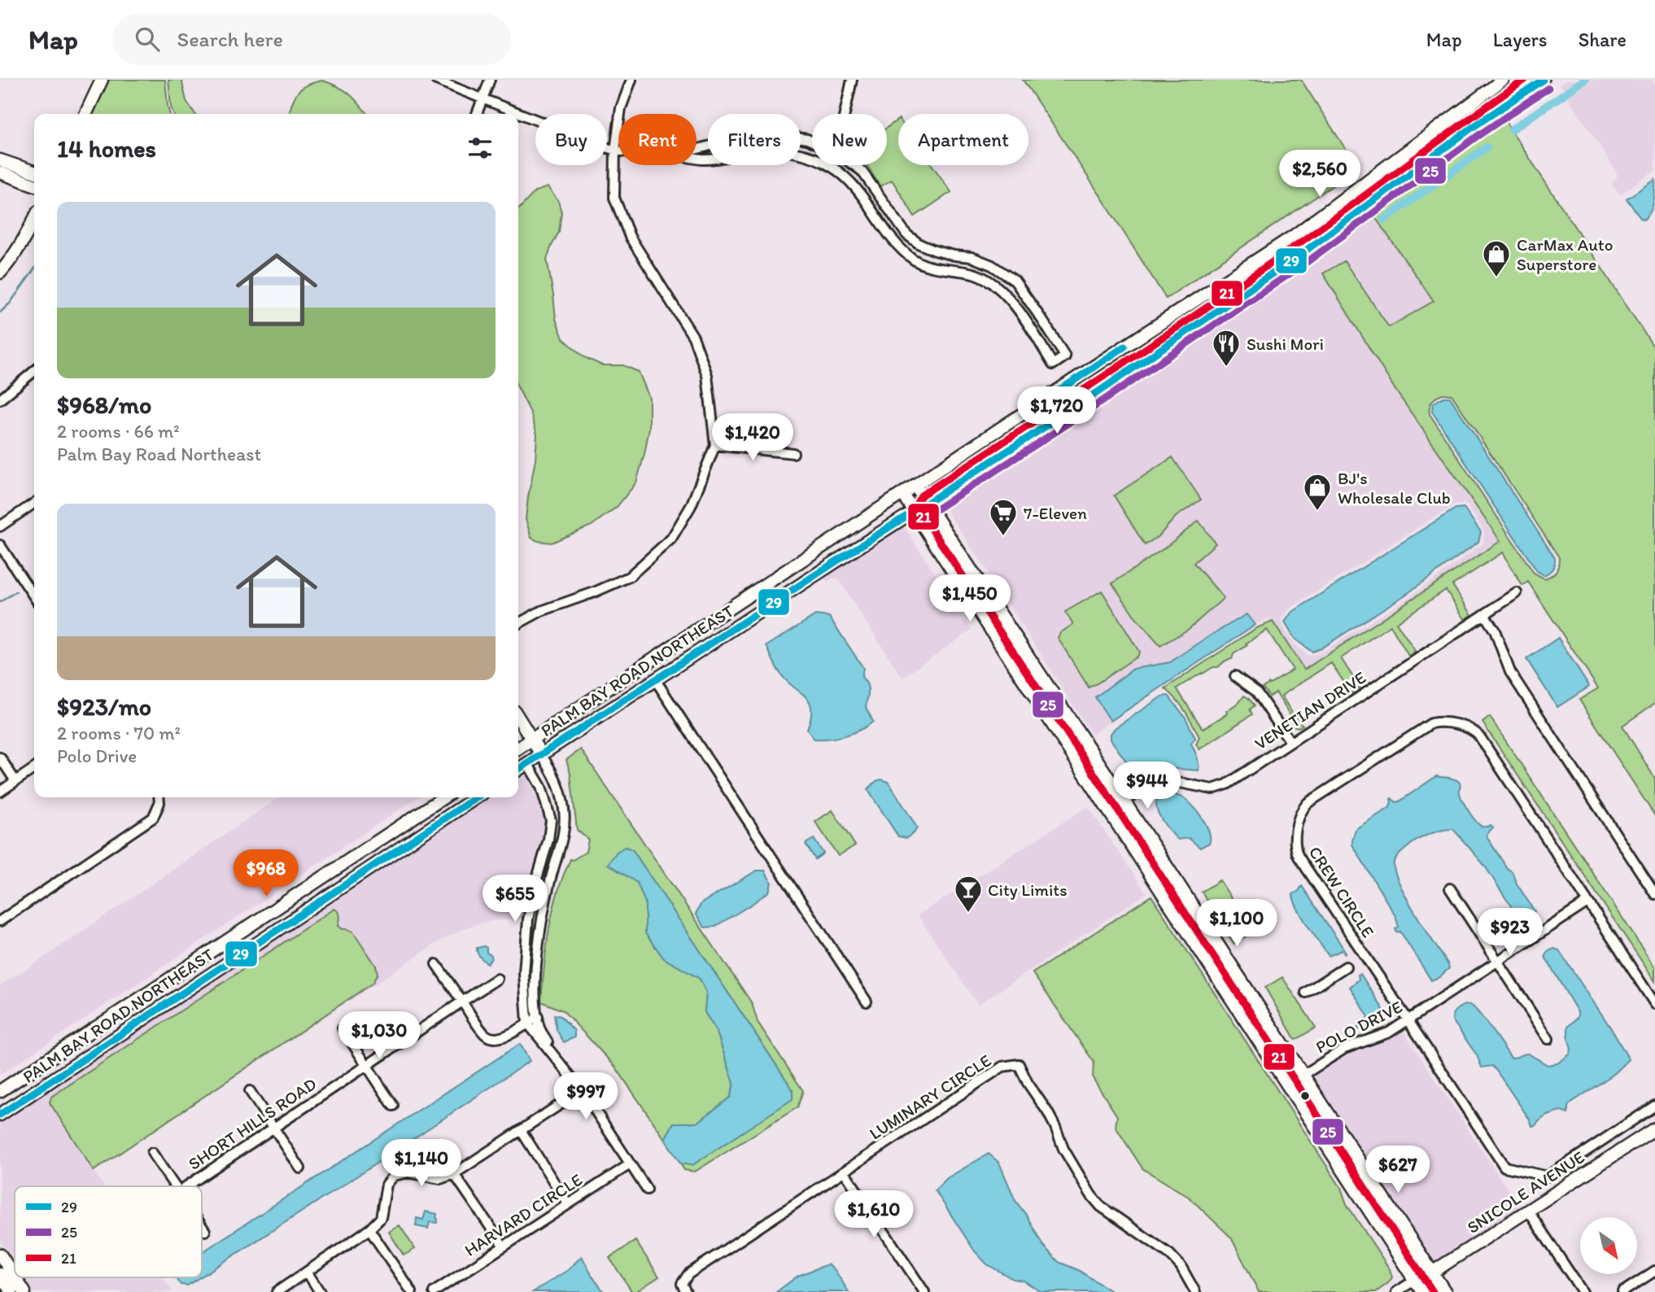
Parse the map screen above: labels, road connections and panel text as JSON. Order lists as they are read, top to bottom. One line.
{"streets":{"main road":["PALM BAY ROAD NORTHEAST","SNICOLE AVENUE"],"street":["VENETIAN DRIVE","CREW CIRCLE","POLO DRIVE","LUMINARY CIRCLE","SHORT HILLS ROAD","HARVARD CIRCLE"]},"crossings":[["CREW CIRCLE","POLO DRIVE"]],"places":{"shop":["CarMax Auto Superstore","BJ's Wholesale Club"],"restaurant":["Sushi Mori"],"supermarket":["7-Eleven"],"bar":["City Limits"]},"lines":["transit line 29","transit line 21","transit line 25"],"legend":["29","25","21"],"north":"bottom right","page":{"header":"Map","search":"Search here","nav":["Map","Layers","Share"],"chip":["Buy","Rent","Filters","New","Apartment"],"heading":"14 homes","price":["$2,560","$1,720","$1,420","$1,450","$944","$968","$655","$1,100","$923","$1,030","$997","$1,140","$627","$1,610"],"list":[{"name":"$968/mo","note":"2 rooms · 66 m² · Palm Bay Road Northeast"},{"name":"$923/mo","note":"2 rooms · 70 m² · Polo Drive"}]}}
